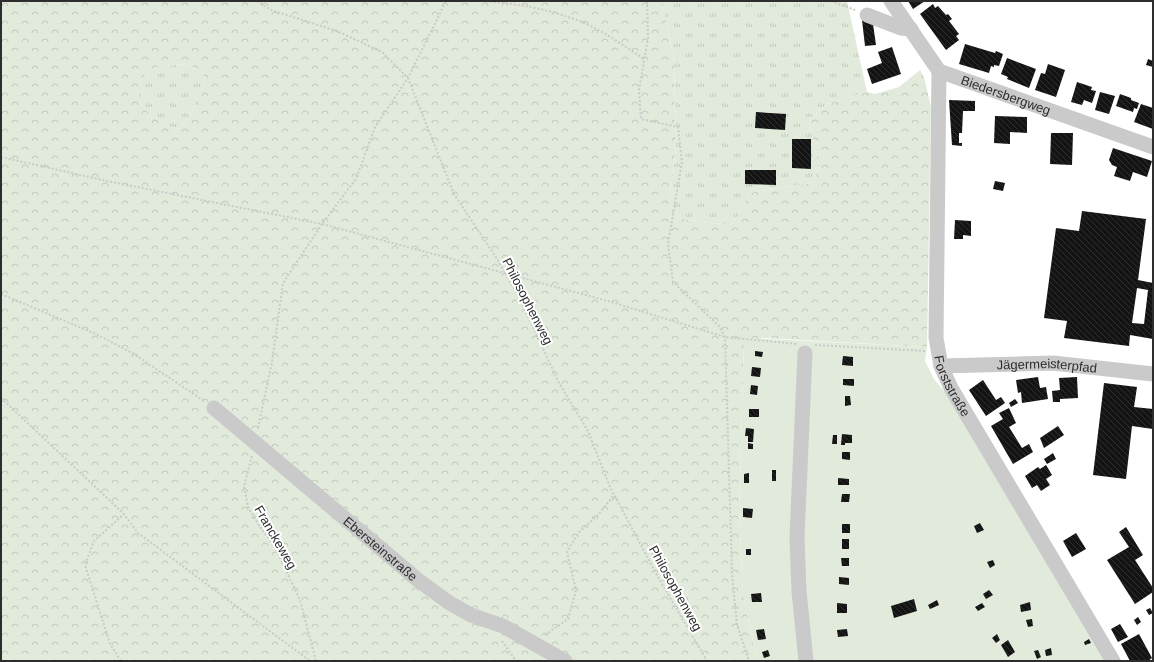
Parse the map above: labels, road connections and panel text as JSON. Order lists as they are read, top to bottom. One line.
{"streets":{"street":["Biedersbergweg","Jägermeisterpfad","Forststraße","Ebersteinstraße"],"path":["Philosophenweg","Franckeweg"]},"crossings":[["Biedersbergweg","Forststraße"],["Philosophenweg","Franckeweg"],["Jägermeisterpfad","Forststraße"],["Franckeweg","Ebersteinstraße"]]}
